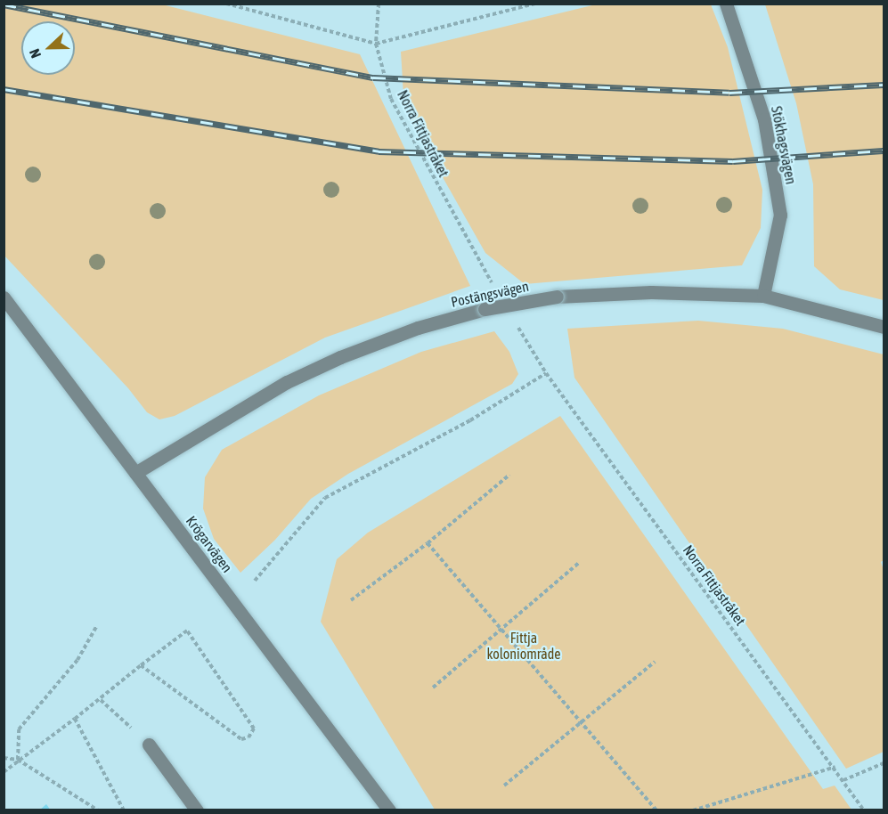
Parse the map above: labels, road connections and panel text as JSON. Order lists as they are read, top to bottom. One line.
{"streets":{"street":["Stökhagsvägen","Postängsvägen","Krögarvägen"],"path":["Norra Fittjastråket"]},"crossings":[["Stökhagsvägen","Postängsvägen"],["Postängsvägen","Krögarvägen"]],"parks":["Fittja koloniområde"],"north":"left"}
